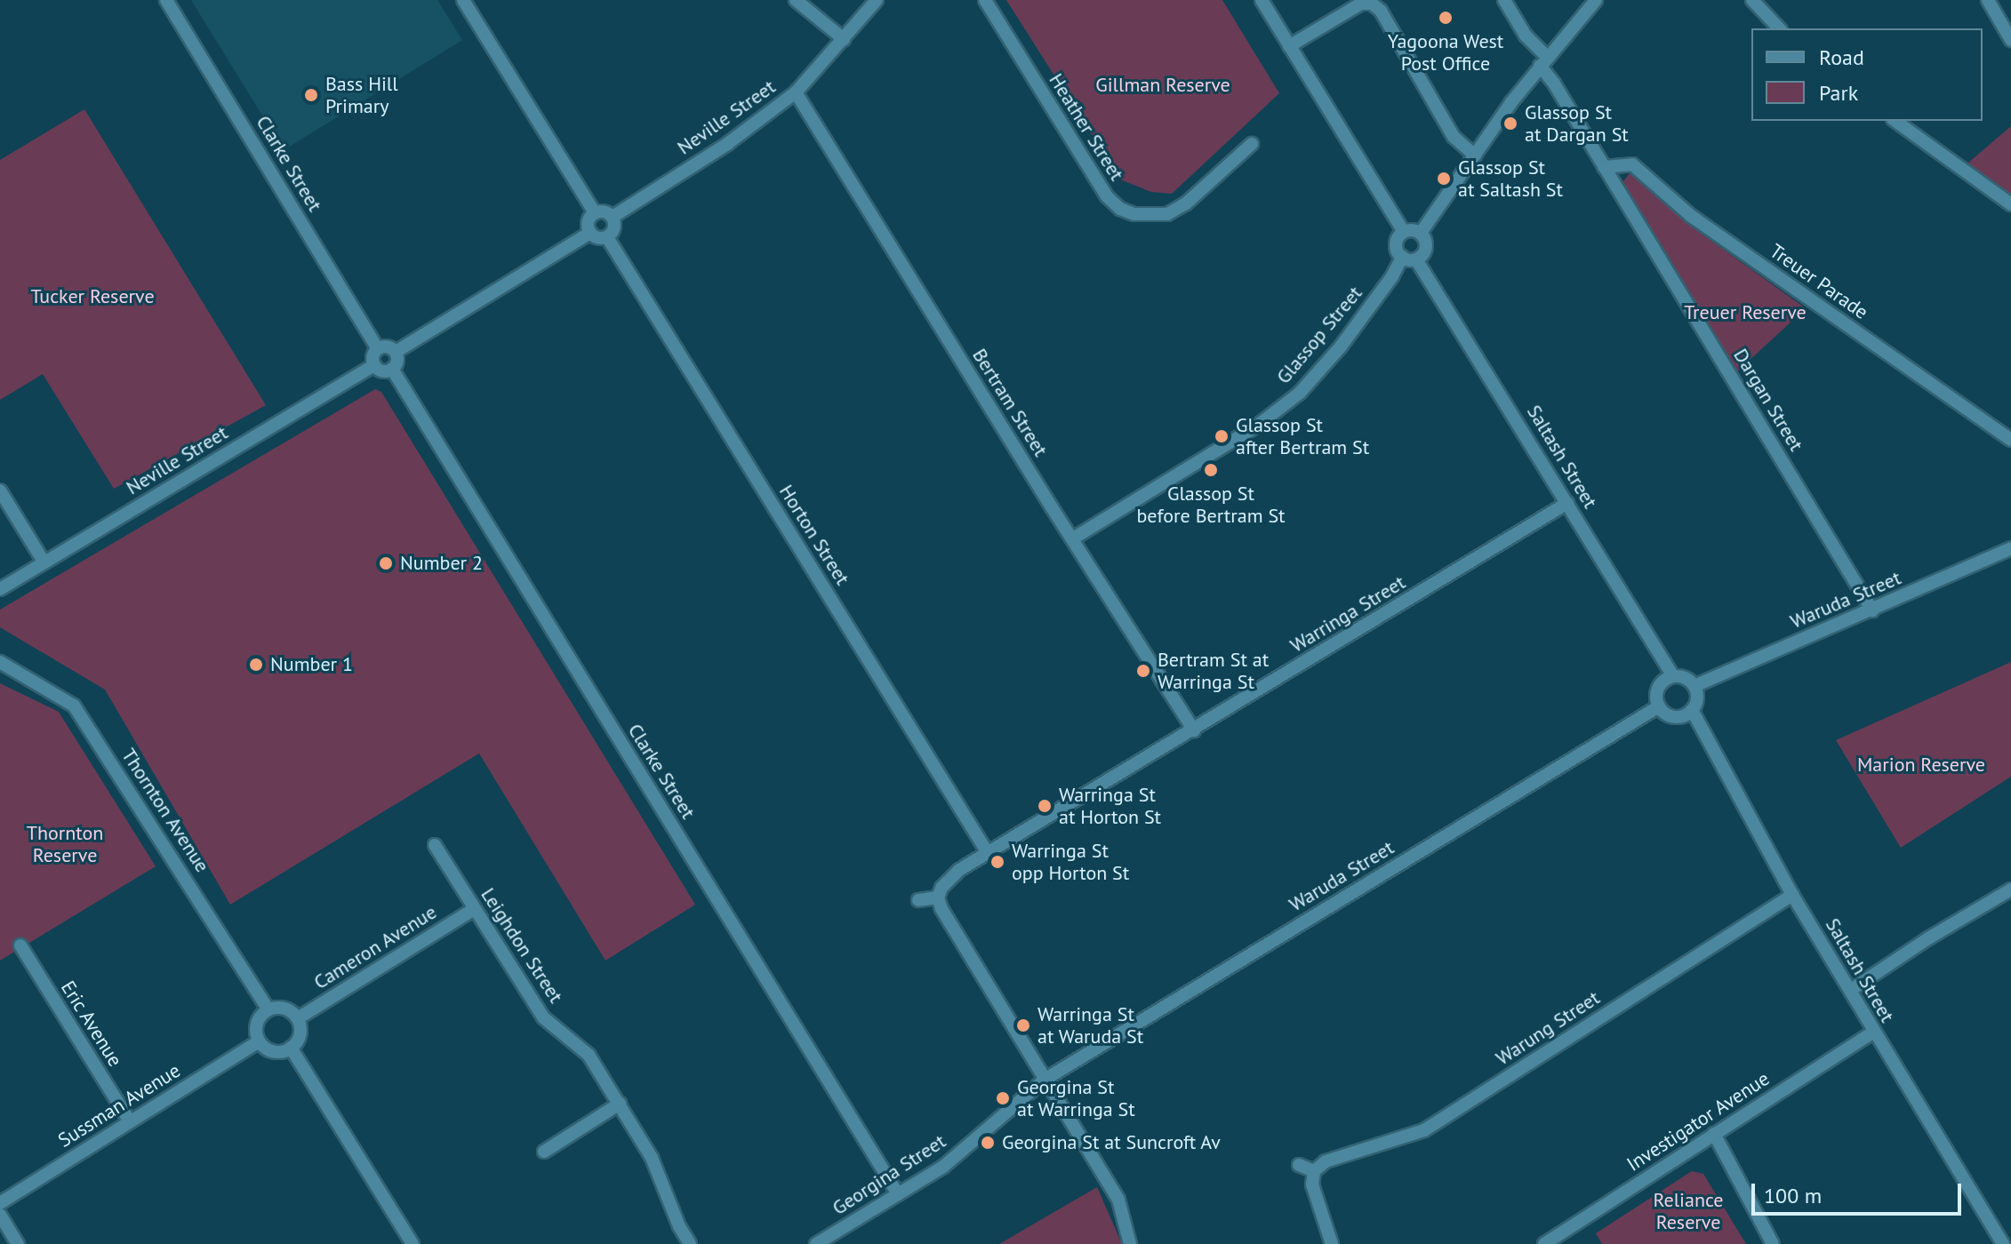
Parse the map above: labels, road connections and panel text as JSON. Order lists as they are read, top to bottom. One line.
{"streets":{"street":["Neville Street","Heather Street","Clarke Street","Treuer Parade","Glassop Street","Dargan Street","Bertram Street","Saltash Street","Horton Street","Waruda Street","Warringa Street","Thornton Avenue","Leighdon Street","Cameron Avenue","Eric Avenue","Warung Street","Sussman Avenue","Investigator Avenue","Georgina Street"]},"crossings":[["Neville Street","Clarke Street"],["Neville Street","Bertram Street"],["Neville Street","Horton Street"],["Clarke Street","Georgina Street"],["Treuer Parade","Dargan Street"],["Glassop Street","Bertram Street"],["Glassop Street","Saltash Street"],["Dargan Street","Waruda Street"],["Bertram Street","Warringa Street"],["Saltash Street","Waruda Street"],["Saltash Street","Warringa Street"],["Saltash Street","Warung Street"],["Saltash Street","Investigator Avenue"],["Horton Street","Warringa Street"],["Waruda Street","Georgina Street"],["Thornton Avenue","Cameron Avenue"],["Thornton Avenue","Sussman Avenue"],["Leighdon Street","Cameron Avenue"],["Cameron Avenue","Sussman Avenue"],["Eric Avenue","Sussman Avenue"]],"parks":["Gillman Reserve","Tucker Reserve","Treuer Reserve","Marion Reserve","Thornton Reserve","Reliance Reserve"],"places":["Yagoona West Post Office","Bass Hill Primary","Glassop St at Dargan St","Glassop St at Saltash St","Glassop St after Bertram St","Glassop St before Bertram St","Number 2","Number 1","Bertram St at Warringa St","Warringa St at Horton St","Warringa St opp Horton St","Warringa St at Waruda St","Georgina St at Warringa St","Georgina St at Suncroft Av"],"legend":["Road","Park"],"scale_bar":"100 m"}
